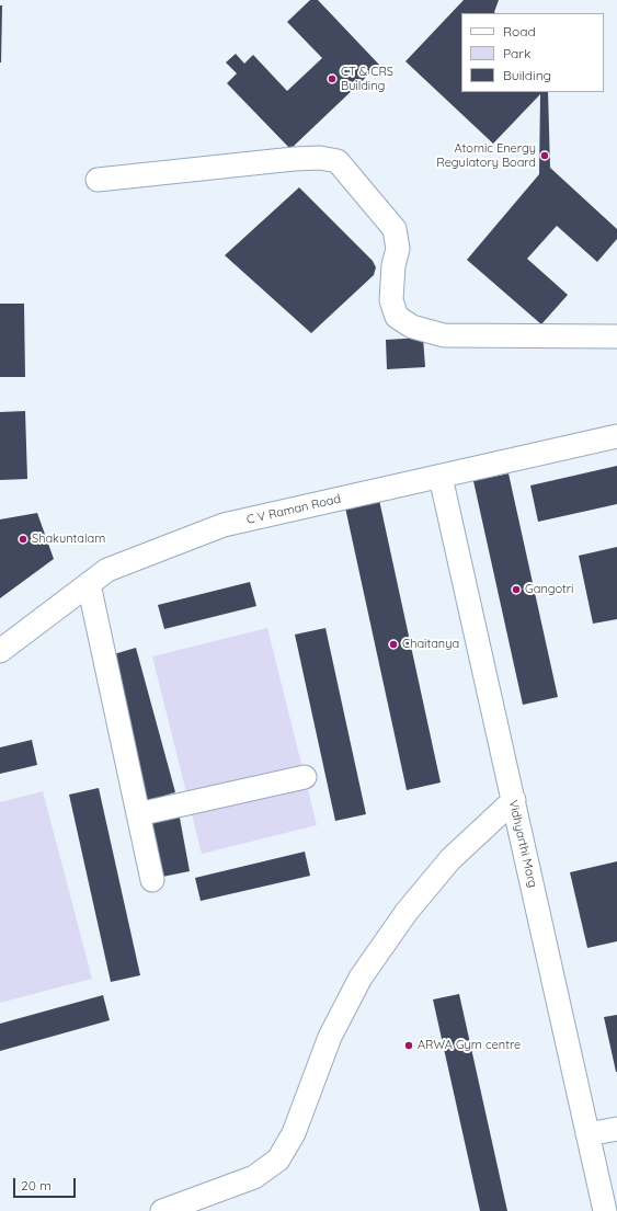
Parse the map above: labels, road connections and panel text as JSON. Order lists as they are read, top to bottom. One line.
{"streets":{"street":["C V Raman Road","Vidhyarthi Marg"]},"crossings":[["C V Raman Road","Vidhyarthi Marg"]],"places":["CT & CRS Building","Atomic Energy Regulatory Board","Shakuntalam","Gangotri","Chaitanya","ARWA Gym centre"],"legend":["Road","Park","Building"],"scale_bar":"20 m"}
